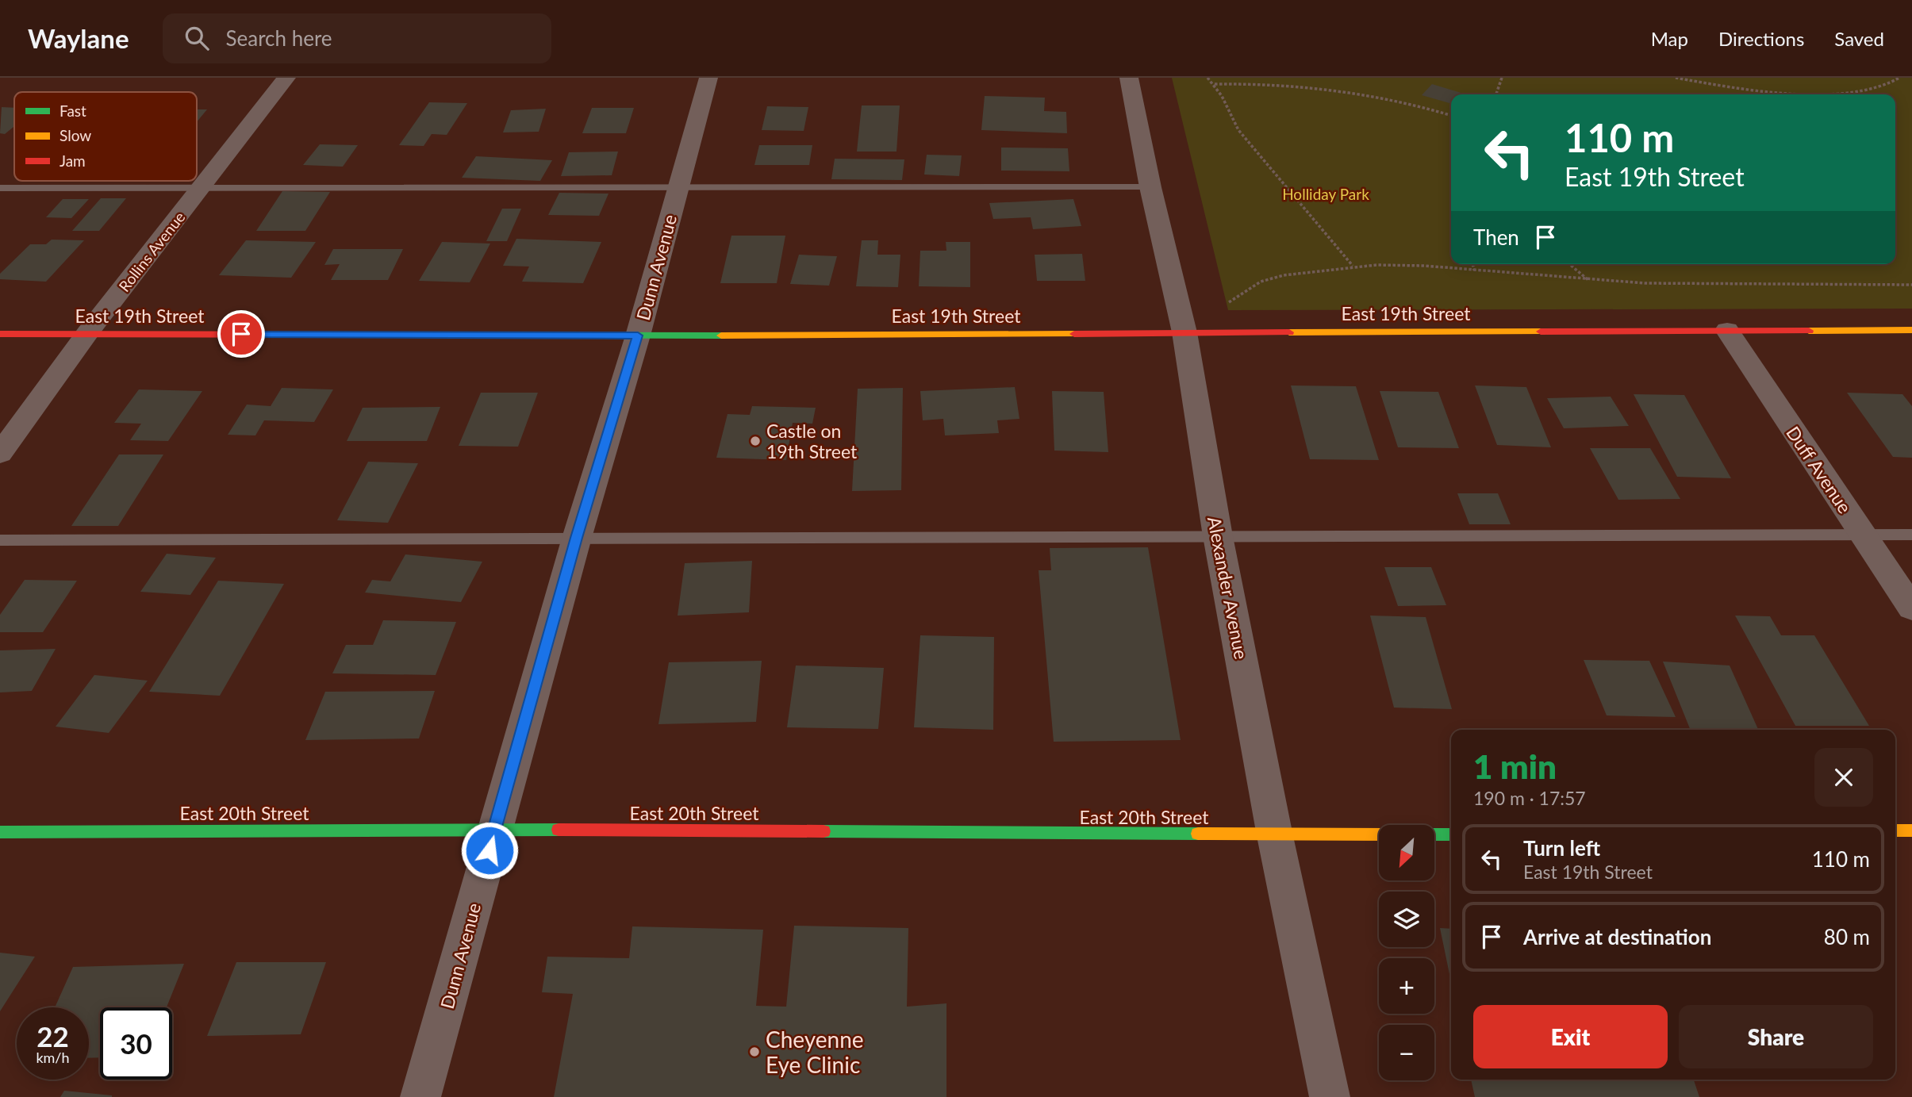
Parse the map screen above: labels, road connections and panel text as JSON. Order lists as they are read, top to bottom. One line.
{"streets":{"main road":["East 19th Street","East 20th Street"],"street":["Rollins Avenue","Dunn Avenue","Duff Avenue","Alexander Avenue"]},"crossings":[["Rollins Avenue","East 19th Street"],["Dunn Avenue","East 19th Street"],["Dunn Avenue","East 20th Street"],["East 19th Street","Duff Avenue"],["East 19th Street","Alexander Avenue"],["Alexander Avenue","East 20th Street"]],"parks":["Holliday Park"],"places":["Castle on 19th Street","Cheyenne Eye Clinic"],"legend":["Fast","Slow","Jam"],"north":"bottom left","page":{"header":"Waylane","search":"Search here","nav":["Map","Directions","Saved"],"turn":["110 m","East 19th Street"],"then":"Then","heading":["1 min","190 m · 17:57"],"list":[{"name":"Turn left","note":"East 19th Street","value":"110 m"},{"name":"Arrive at destination","value":"80 m"}],"map_buttons":["+","−"],"buttons":["Exit","Share"],"speed":"22 km/h","limit":"30"}}
